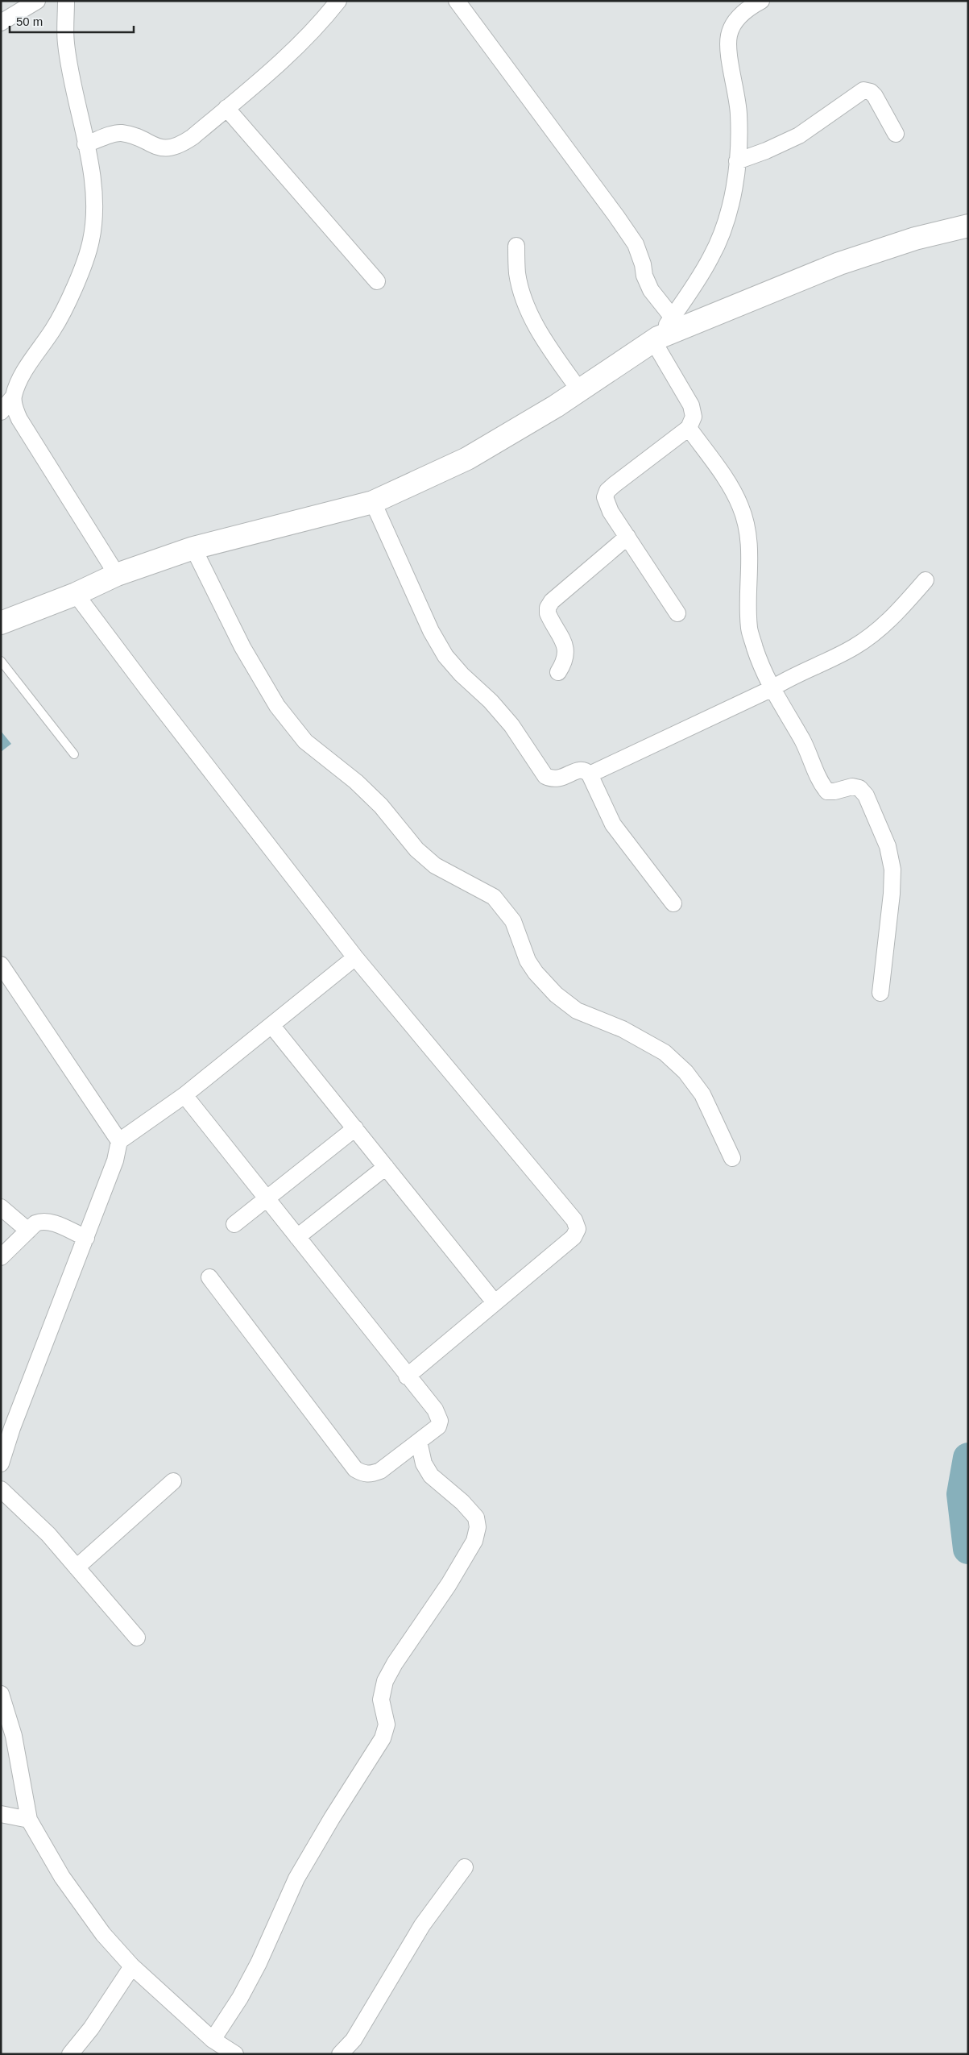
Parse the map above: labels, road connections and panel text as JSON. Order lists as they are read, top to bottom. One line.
{"scale_bar":"50 m"}
